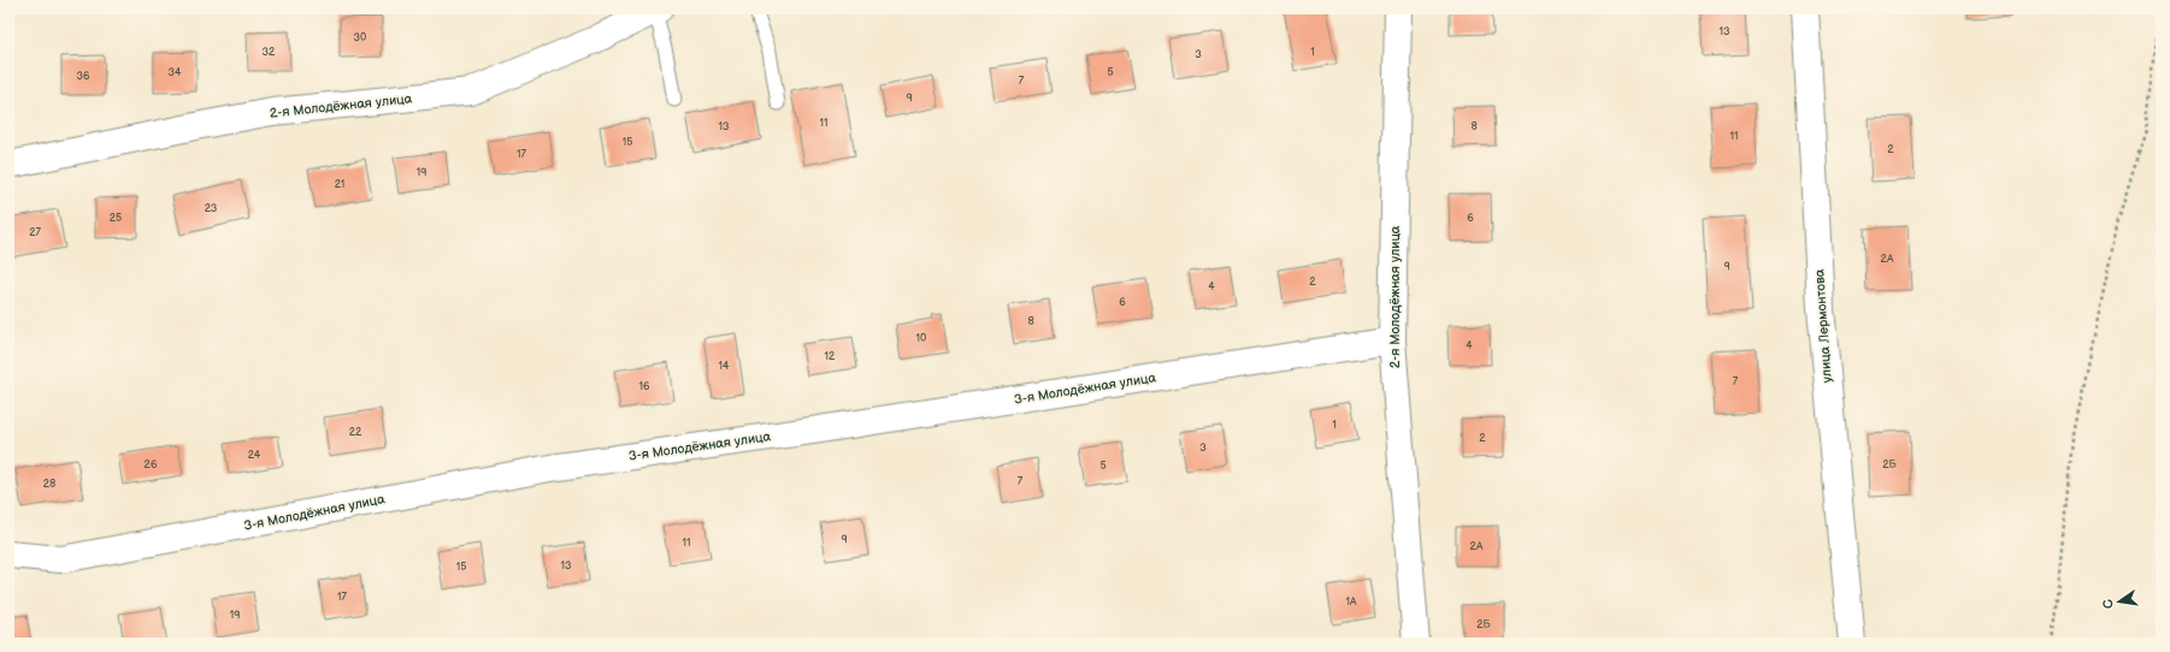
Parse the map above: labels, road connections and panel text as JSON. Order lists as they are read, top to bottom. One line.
{"streets":{"street":["2-я Молодёжная улица","улица Лермонтова","3-я Молодёжная улица"]},"crossings":[["2-я Молодёжная улица","3-я Молодёжная улица"]],"house_numbers":["13","30","32","1","3","34","5","36","7","9","11","13","8","11","15","2","17","19","21","23","25","6","27","2А","9","2","4","6","8","10","4","12","14","7","16","1","22","2","3","24","26","2Б","5","7","28","9","11","2А","13","15","17","1А","19","2Б"],"north":"left"}
